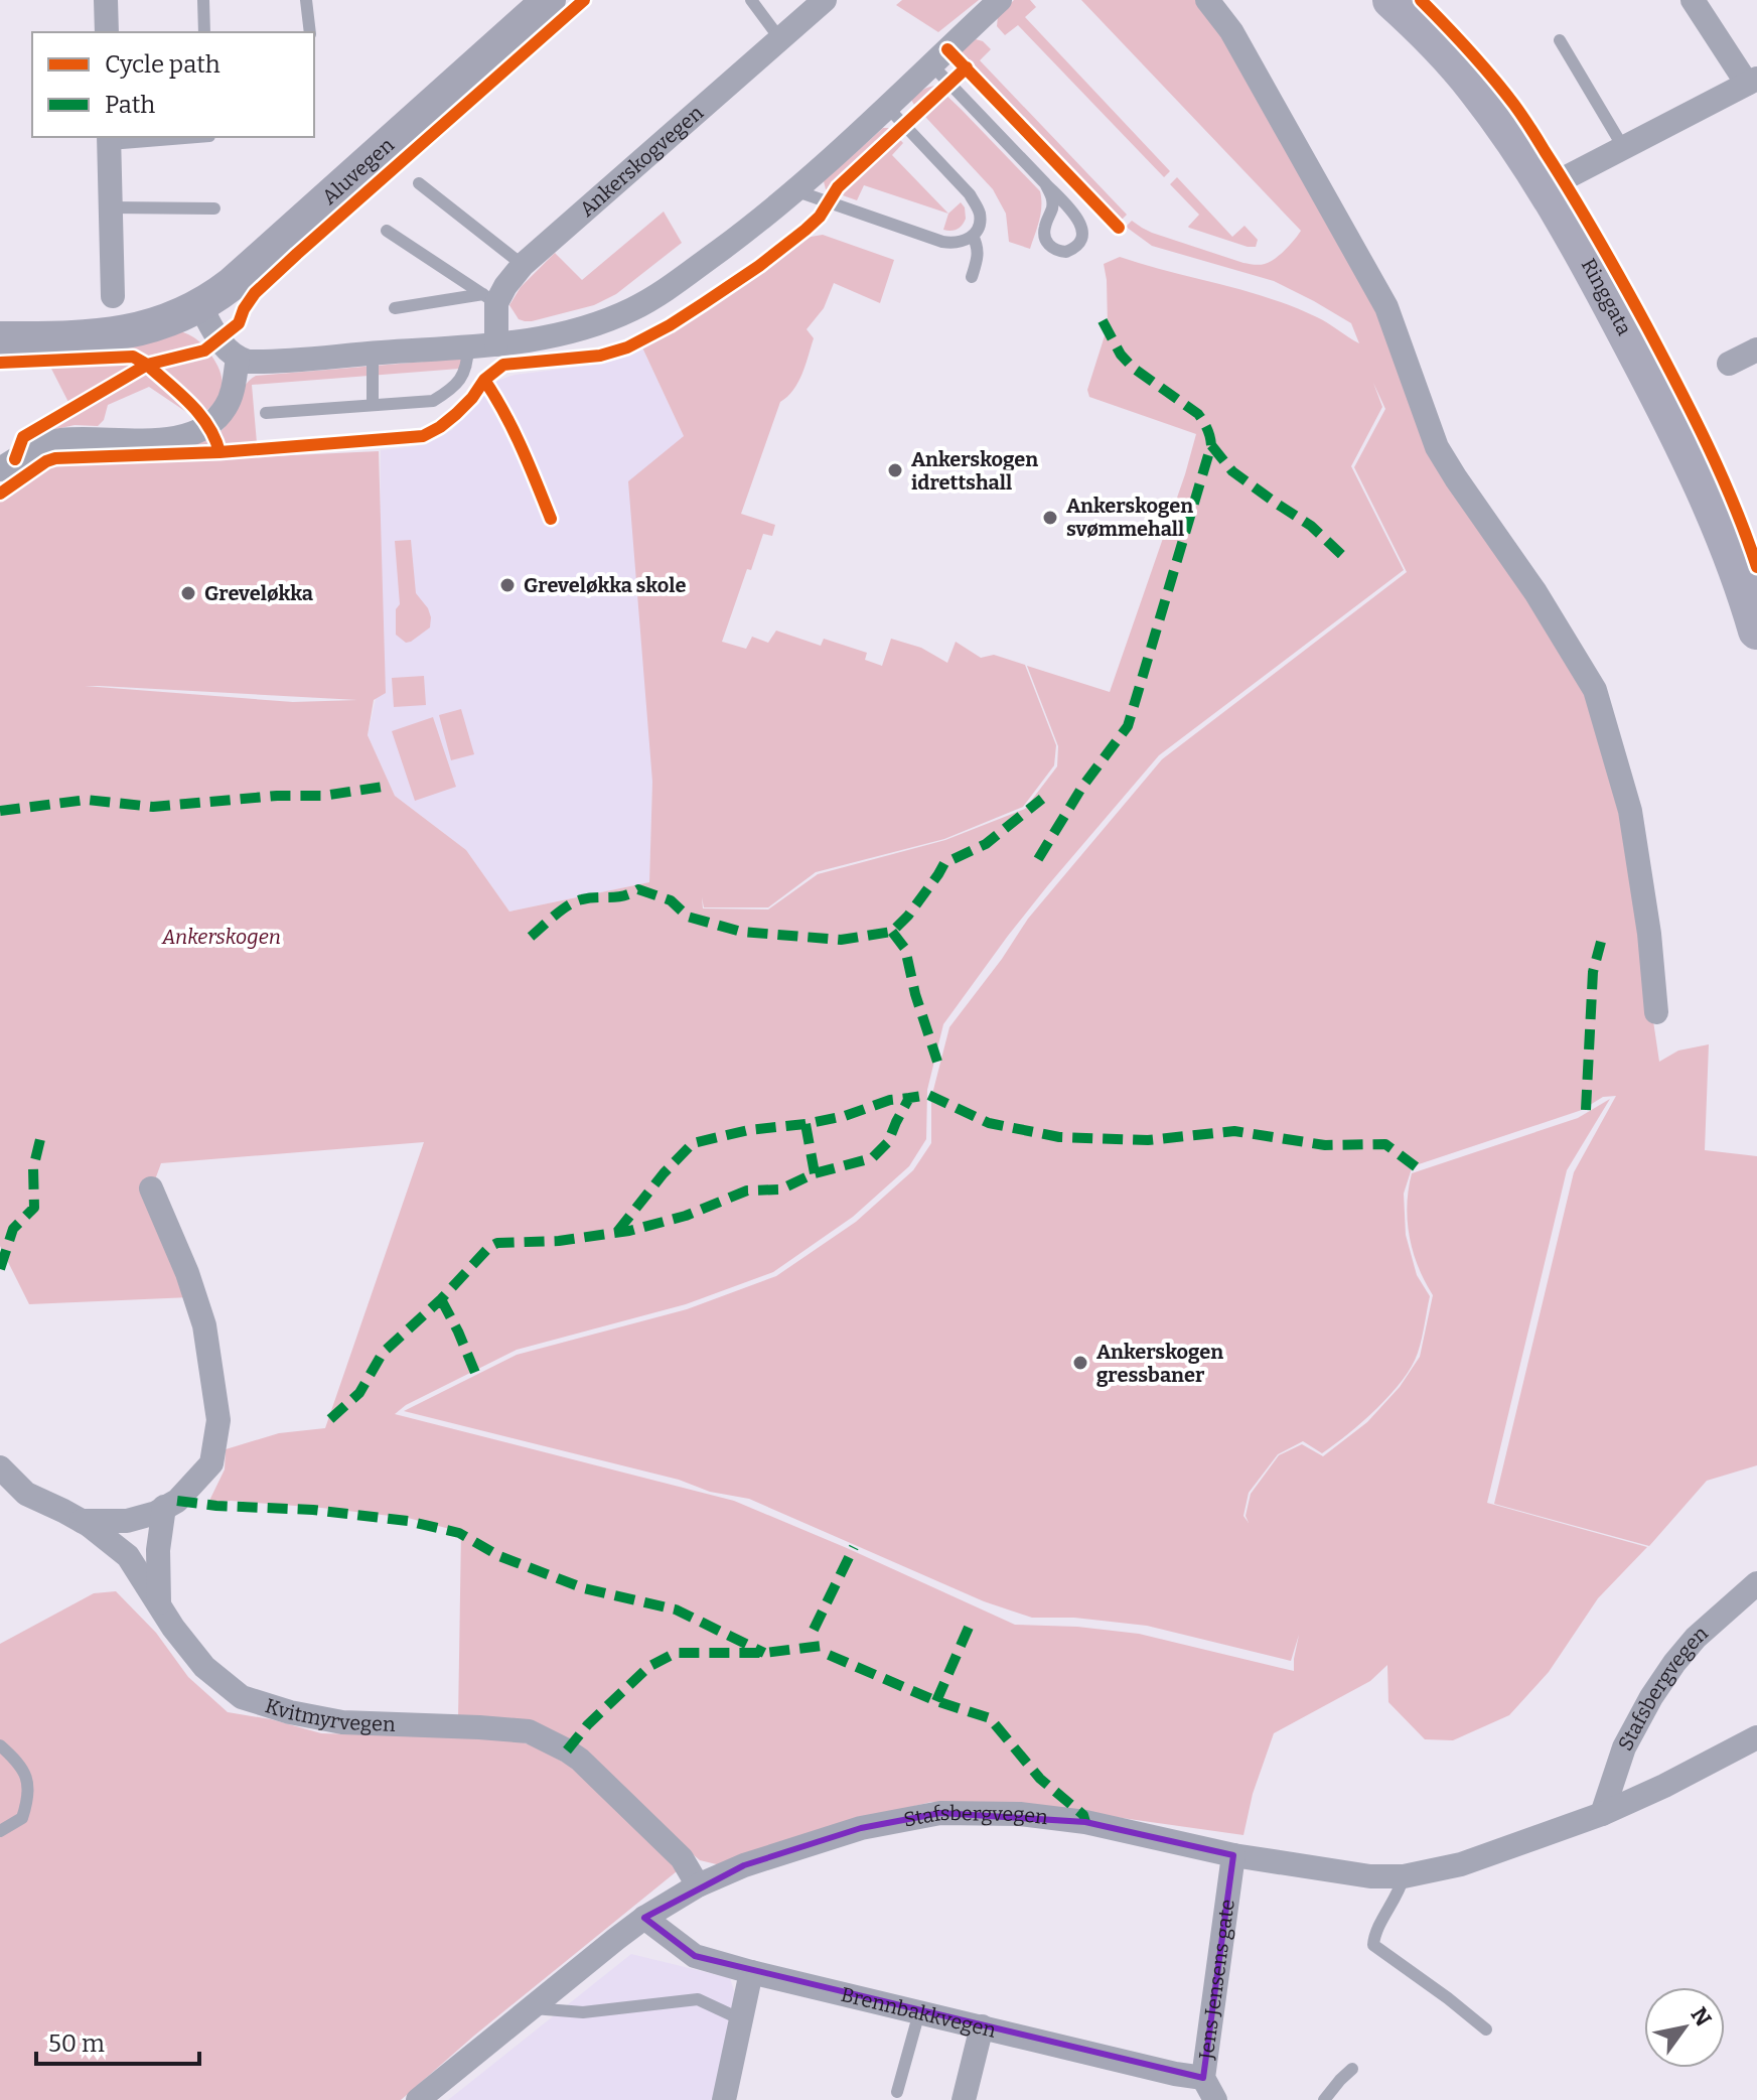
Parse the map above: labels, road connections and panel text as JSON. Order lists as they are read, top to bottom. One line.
{"streets":{"main road":["Aluvegen","Ringgata"],"street":["Ankerskogvegen","Stafsbergvegen","Kvitmyrvegen","Jens Jensens gate","Brennbakkvegen"]},"crossings":[["Stafsbergvegen","Kvitmyrvegen"],["Stafsbergvegen","Jens Jensens gate"],["Stafsbergvegen","Brennbakkvegen"],["Jens Jensens gate","Brennbakkvegen"]],"parks":["Ankerskogen"],"places":["Ankerskogen idrettshall","Ankerskogen svømmehall","Greveløkka skole","Greveløkka","Ankerskogen gressbaner"],"legend":["Cycle path","Path"],"scale_bar":"50 m","north":"top right"}
